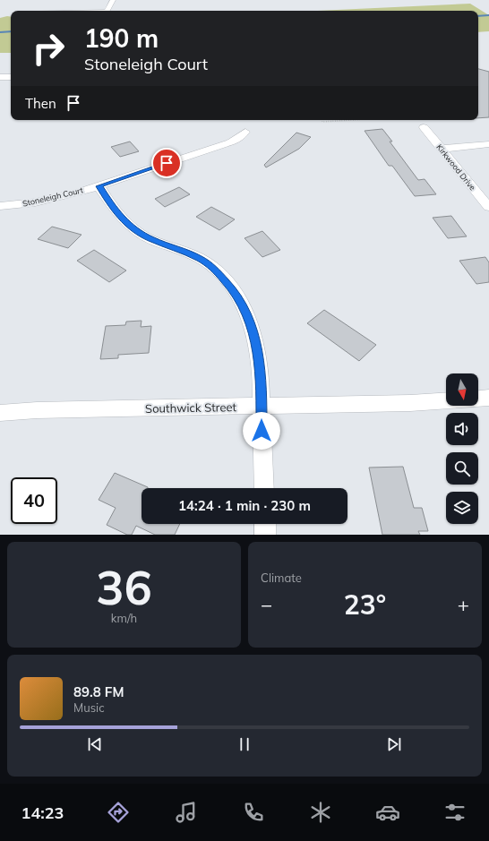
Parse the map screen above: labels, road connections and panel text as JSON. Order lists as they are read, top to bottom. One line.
{"streets":{"street":["Kirkwood Drive","Stoneleigh Court","Southwick Street"]},"north":"bottom","page":{"turn":["190 m","Stoneleigh Court"],"then":"Then","limit":"40","trip":"14:24 · 1 min · 230 m","tile":[["36","km/h"],"Climate"],"heat":["−","23°","+"],"song":["89.8 FM","Music"],"tabs":"14:23"}}
